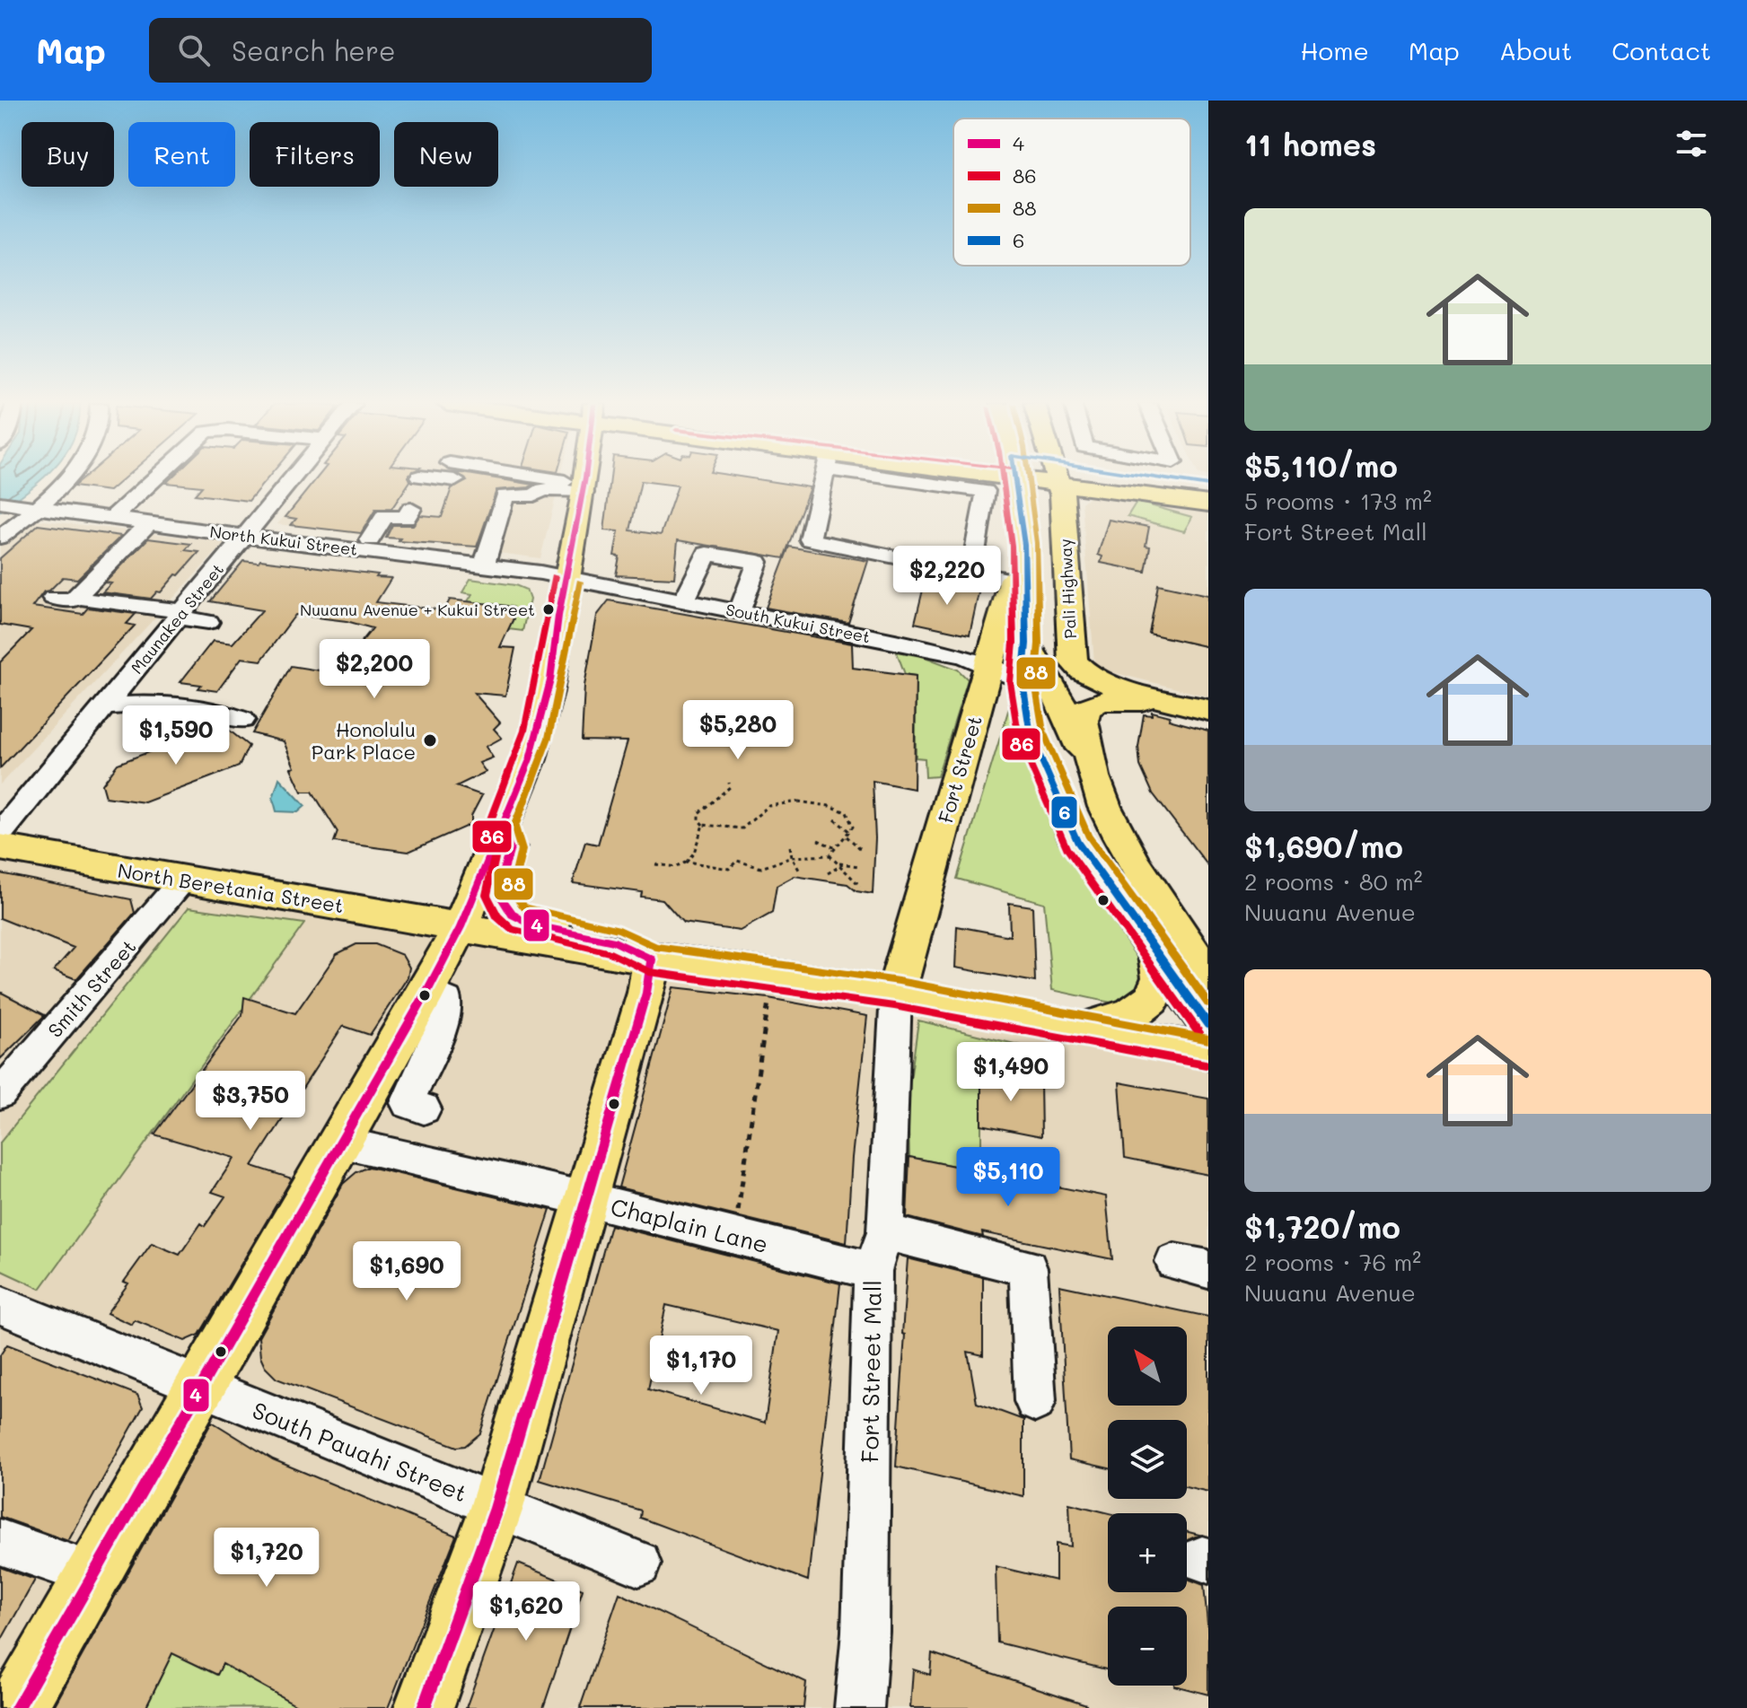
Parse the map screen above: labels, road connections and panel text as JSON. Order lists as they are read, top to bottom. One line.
{"streets":{"main road":["Pali Highway","Fort Street","North Beretania Street"],"street":["North Kukui Street","Maunakea Street","South Kukui Street","Smith Street","Chaplain Lane","Fort Street Mall","South Pauahi Street"]},"crossings":[["North Kukui Street","Maunakea Street"],["North Kukui Street","South Kukui Street"],["South Kukui Street","Fort Street"],["Fort Street","North Beretania Street"],["Fort Street","Fort Street Mall"],["North Beretania Street","Smith Street"],["North Beretania Street","Fort Street Mall"],["Chaplain Lane","Fort Street Mall"]],"places":["Nuuanu Avenue + Kukui Street","Honolulu Park Place"],"lines":["transit line 4","transit line 86","transit line 88","transit line 6"],"legend":["4","86","88","6"],"north":"top left","page":{"header":"Map","search":"Search here","nav":["Home","Map","About","Contact"],"heading":"11 homes","chip":["Buy","Rent","Filters","New"],"list":[{"name":"$5,110/mo","note":"5 rooms · 173 m² · Fort Street Mall"},{"name":"$1,690/mo","note":"2 rooms · 80 m² · Nuuanu Avenue"},{"name":"$1,720/mo","note":"2 rooms · 76 m² · Nuuanu Avenue"}],"price":["$2,220","$2,200","$5,280","$1,590","$1,490","$3,750","$5,110","$1,690","$1,170","$1,720","$1,620"],"map_buttons":["+","−"]}}
